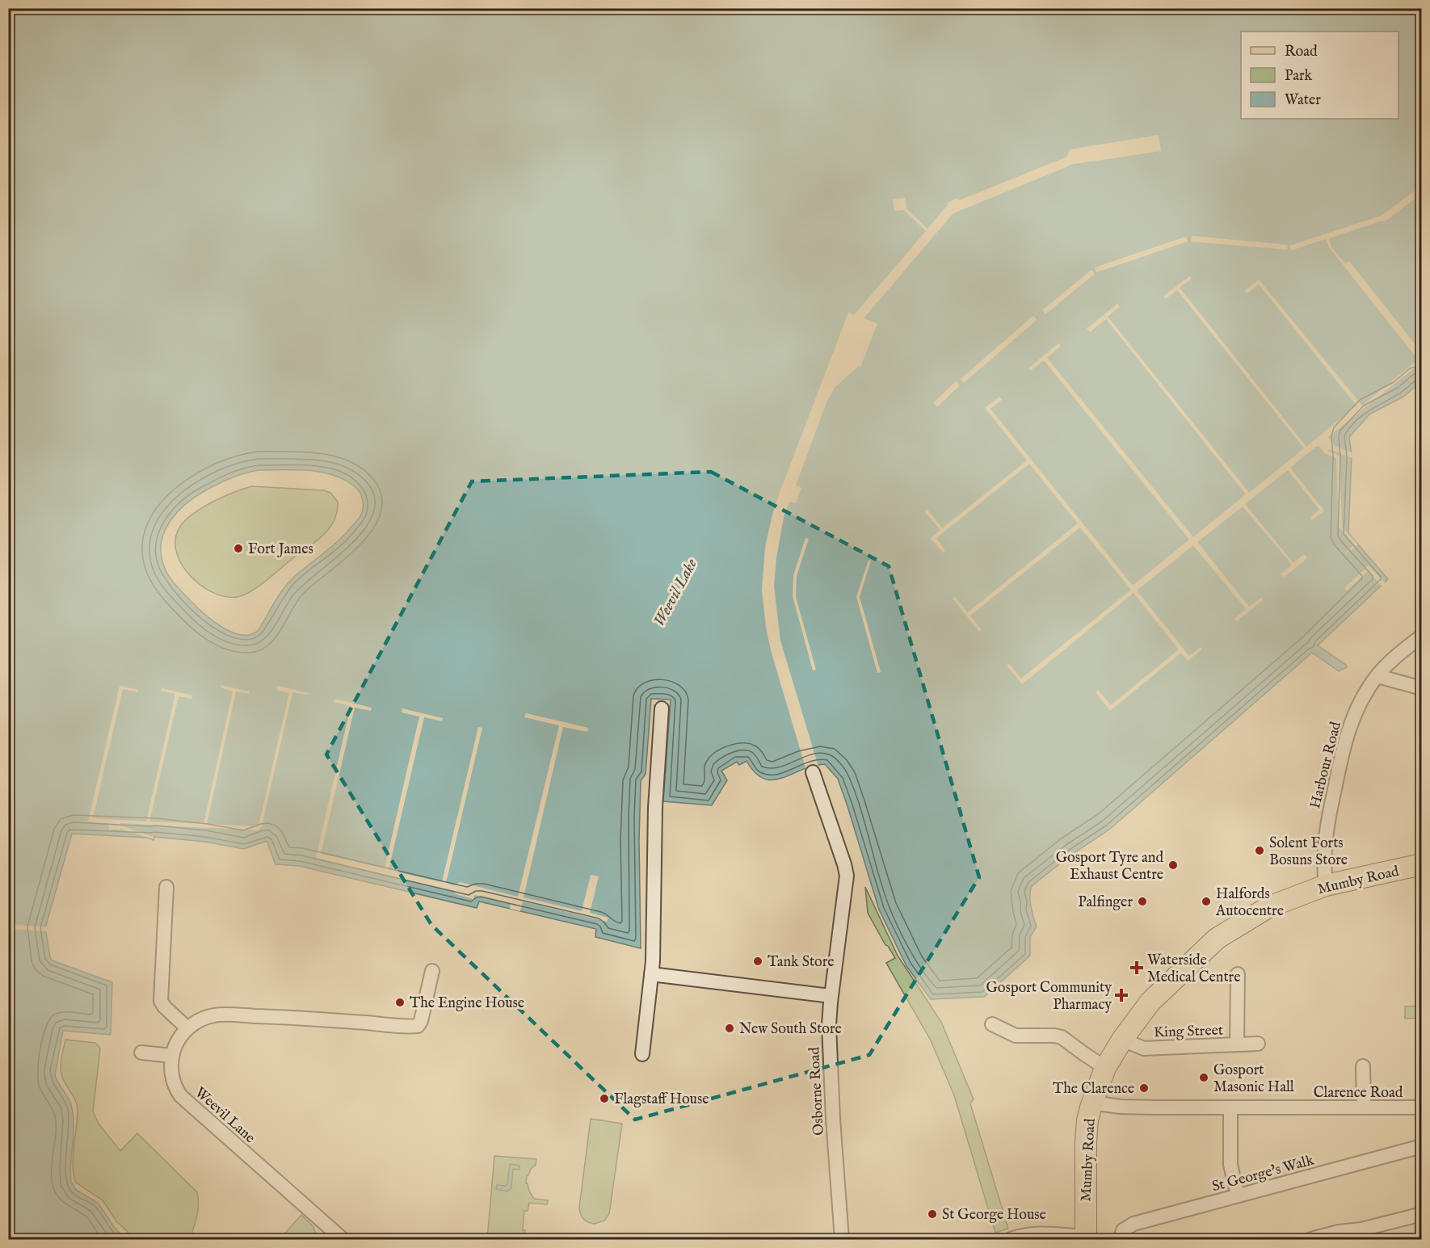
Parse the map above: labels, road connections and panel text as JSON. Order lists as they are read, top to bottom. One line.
{"streets":{"main road":["Mumby Road"],"street":["Harbour Road","King Street","Osborne Road","Clarence Road","Weevil Lane","St George's Walk"]},"crossings":[["Harbour Road","Mumby Road"],["Mumby Road","King Street"],["Mumby Road","Clarence Road"]],"water":["Weevil Lake"],"places":{"other":["Fort James","Solent Forts Bosuns Store","Gosport Tyre and Exhaust Centre","Palfinger","Halfords Autocentre","Tank Store","The Engine House","New South Store","Gosport Masonic Hall","The Clarence","Flagstaff House","St George House"],"health":["Waterside Medical Centre","Gosport Community Pharmacy"]},"legend":["Road","Park","Water"]}
